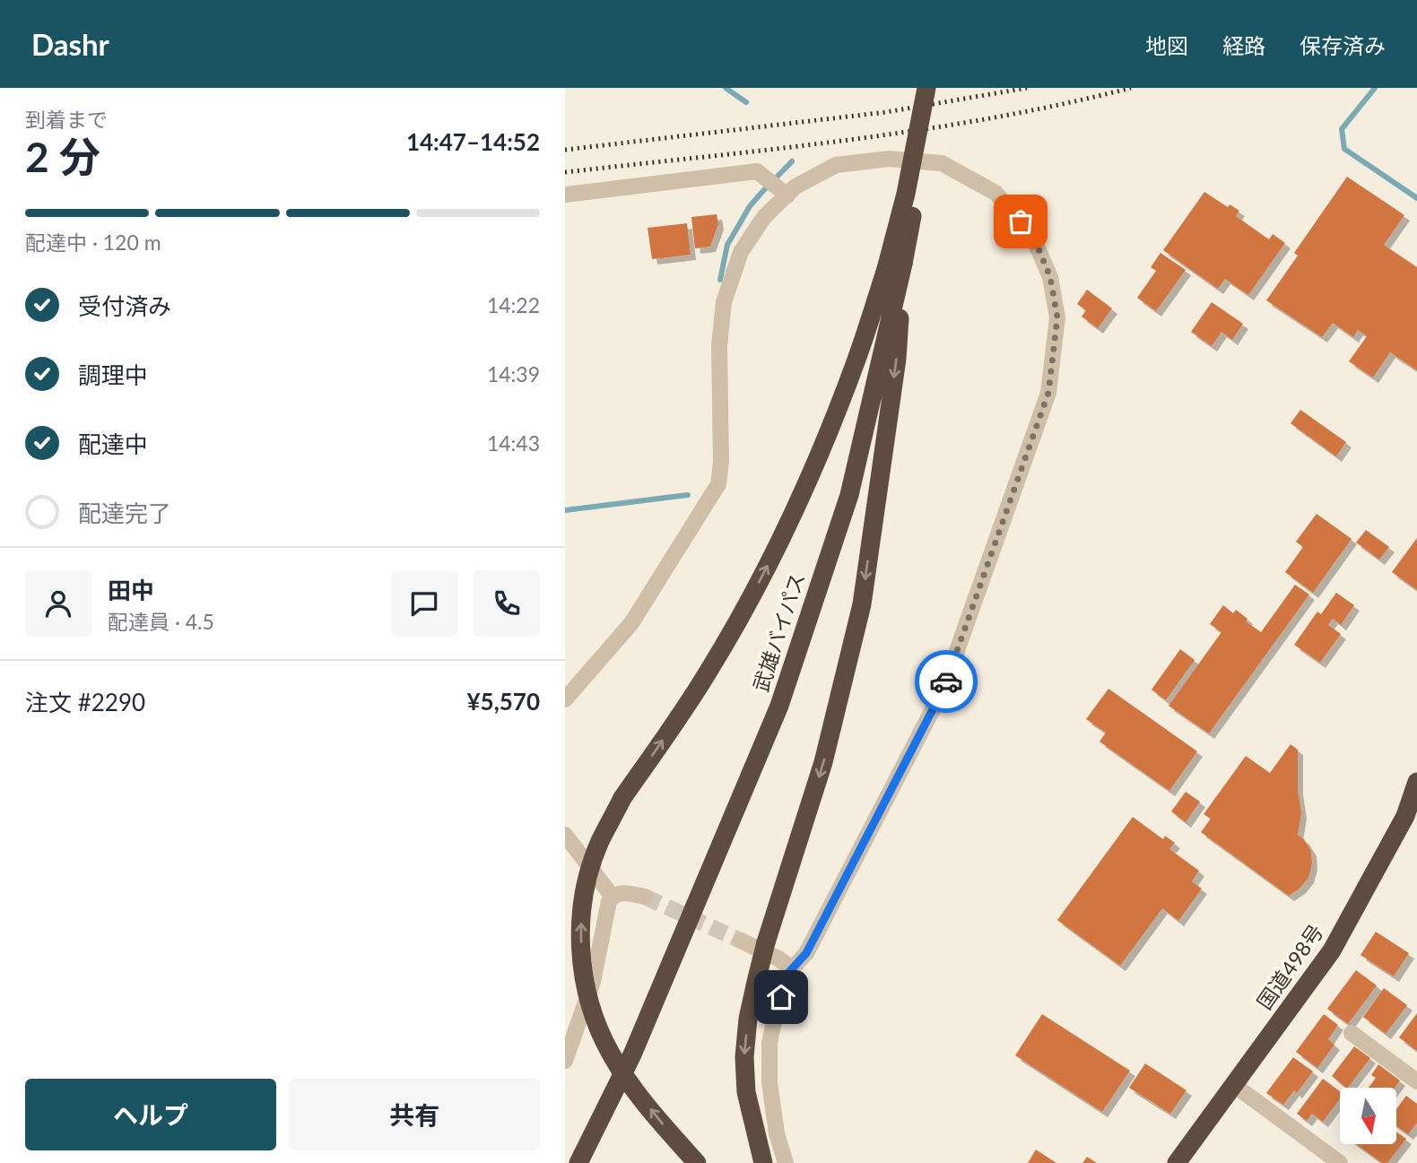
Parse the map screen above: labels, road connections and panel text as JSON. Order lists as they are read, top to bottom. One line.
{"streets":{"highway":["武雄バイパス","国道498号"]},"north":"bottom","page":{"header":"Dashr","nav":["地図","経路","保存済み"],"heading":["2 分","到着まで","14:47–14:52"],"panel":["田中","配達員 · 4.5","注文 #2290","¥5,570"],"bar":"配達中 · 120 m","list":[["受付済み","14:22"],["調理中","14:39"],["配達中","14:43"],"配達完了"],"buttons":["ヘルプ","共有"]}}
